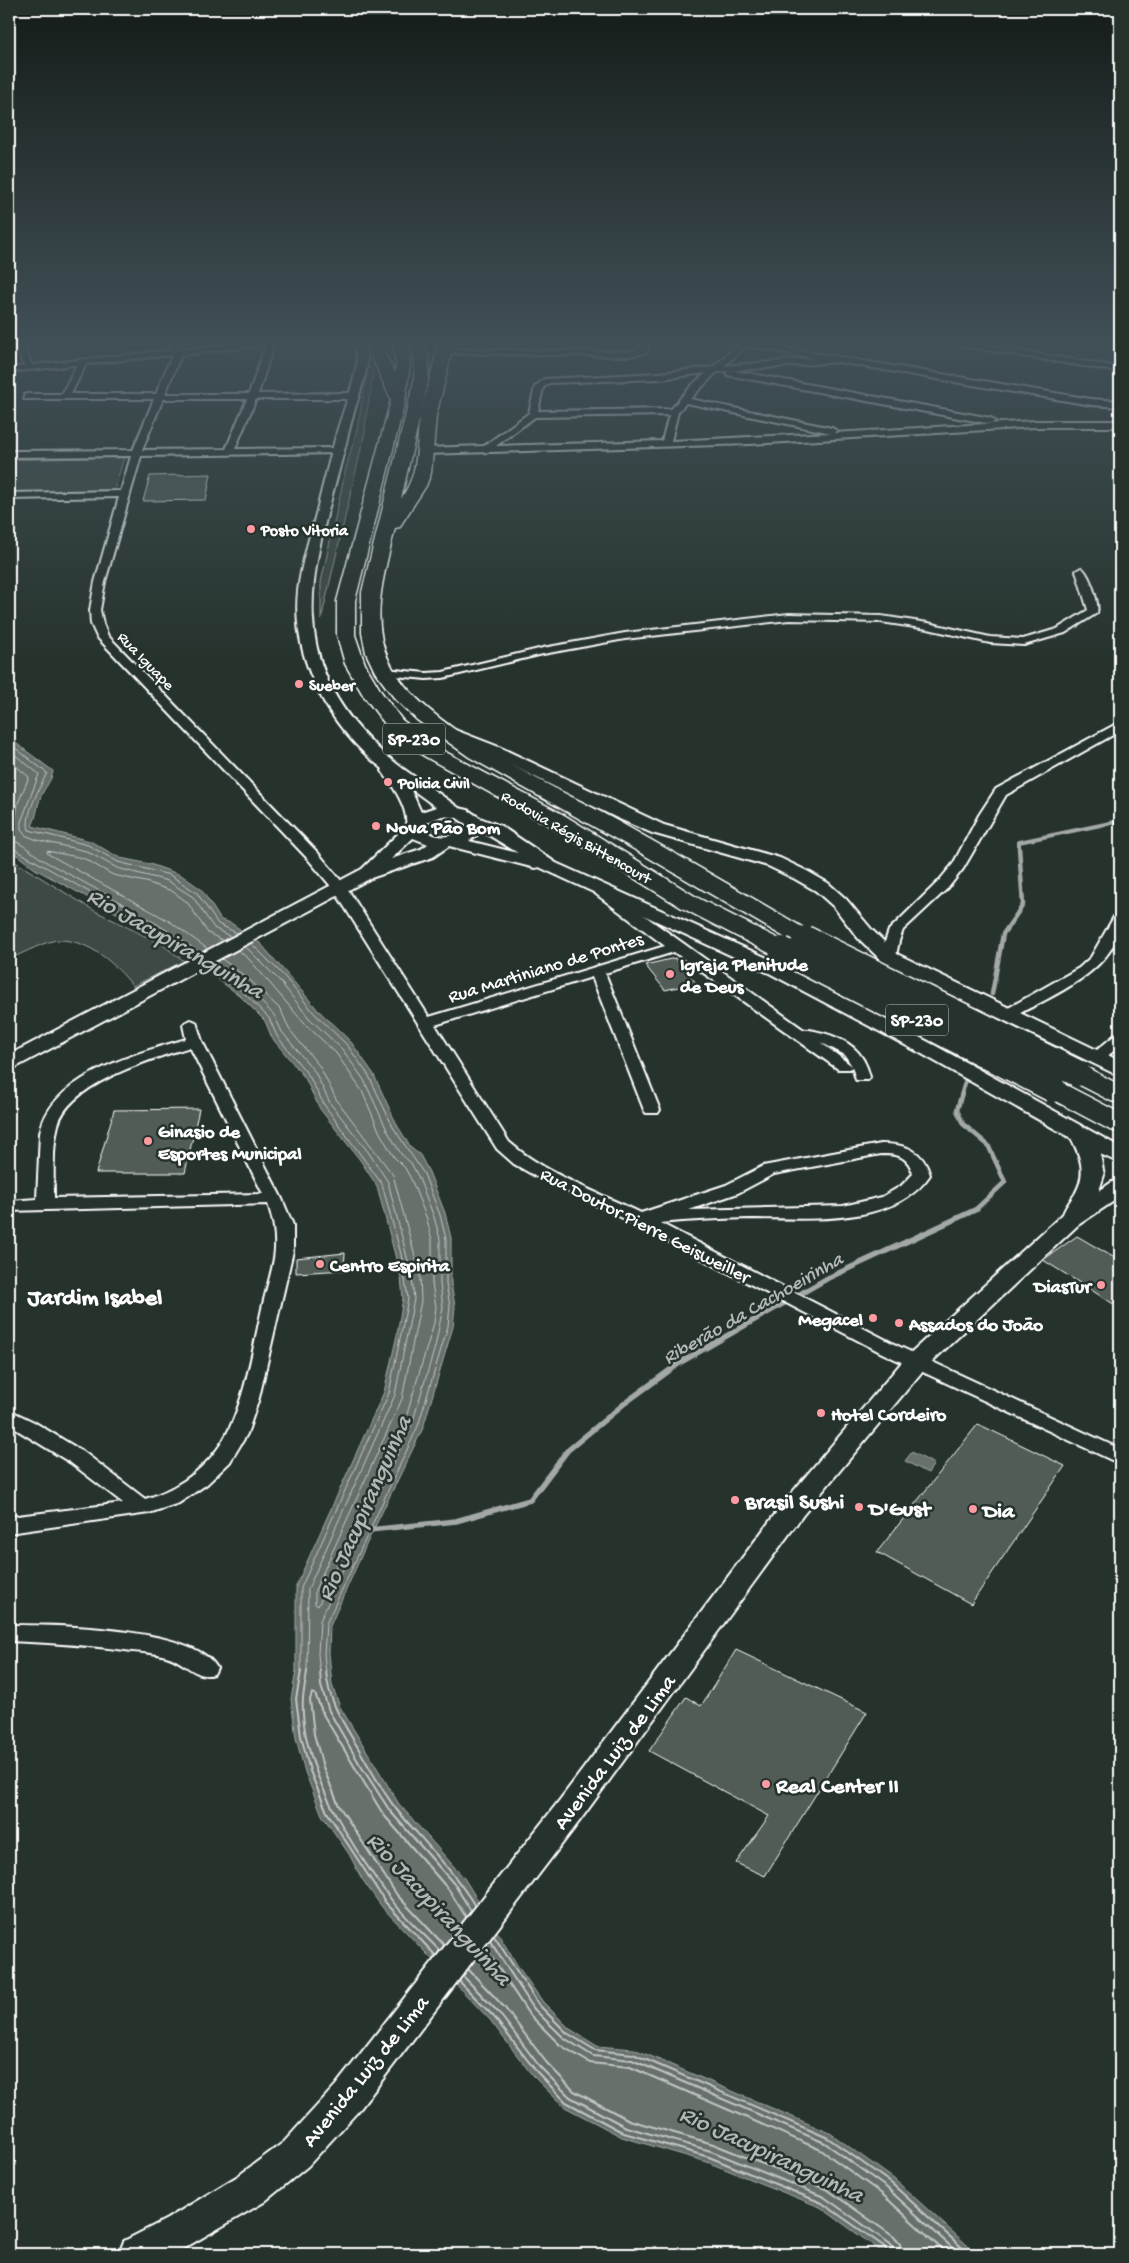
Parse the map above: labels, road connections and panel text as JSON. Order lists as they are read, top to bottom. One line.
{"streets":{"highway":["SP-230","Rodovia Régis Bittencourt"],"street":["Rua Iguape","Rua Martiniano de Pontes","Rua Doutor Pierre Geisweiller","Avenida Luiz de Lima"]},"crossings":[["Rua Iguape","Rua Doutor Pierre Geisweiller"],["Rua Martiniano de Pontes","Rua Doutor Pierre Geisweiller"],["Rua Doutor Pierre Geisweiller","Avenida Luiz de Lima"]],"districts":["Jardim Isabel"],"water":["Rio Jacupiranguinha","Riberão da Cachoeirinha"],"places":["Posto Vitoria","Sueber","Policia Civil","Nova Pão Bom","Igreja Plenitude de Deus","Ginasio de Esportes Municipal","Centro Espirita","DiasTur","Megacel","Assados do João","Hotel Cordeiro","Brasil Sushi","D'Gust","Dia","Real Center II"]}
